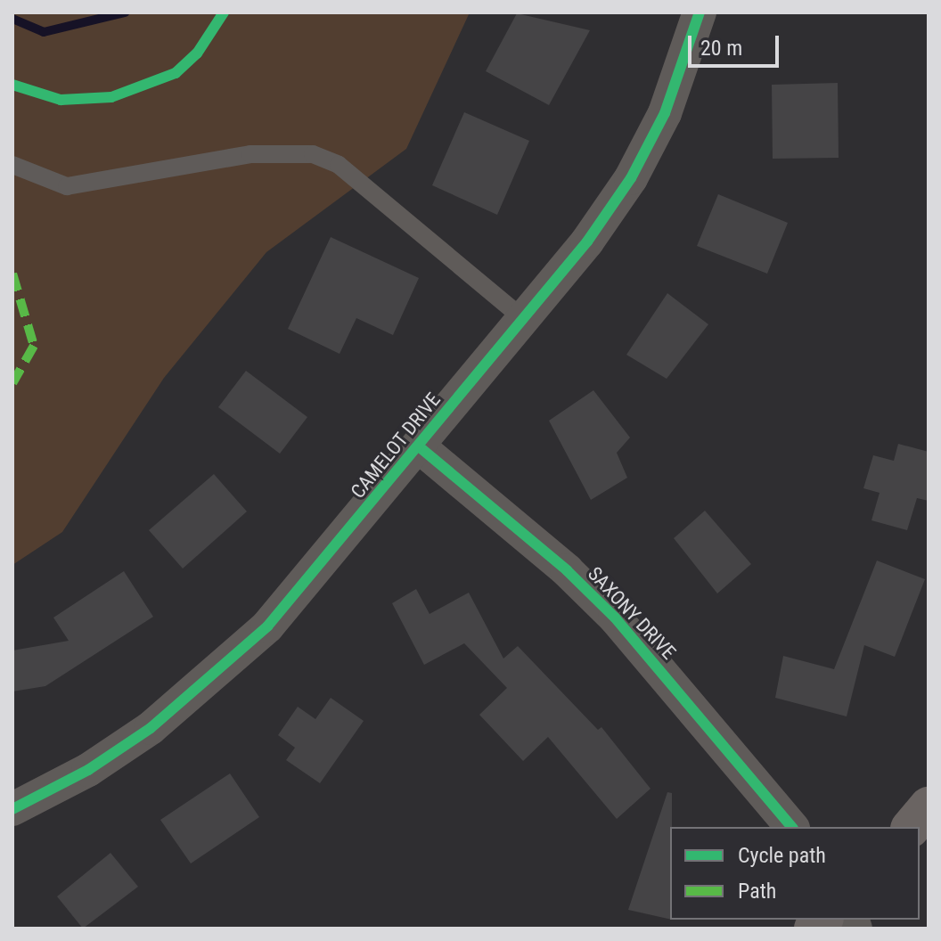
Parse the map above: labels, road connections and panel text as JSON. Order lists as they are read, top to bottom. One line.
{"streets":{"street":["CAMELOT DRIVE","SAXONY DRIVE"]},"crossings":[["CAMELOT DRIVE","SAXONY DRIVE"]],"legend":["Cycle path","Path"],"scale_bar":"20 m"}
